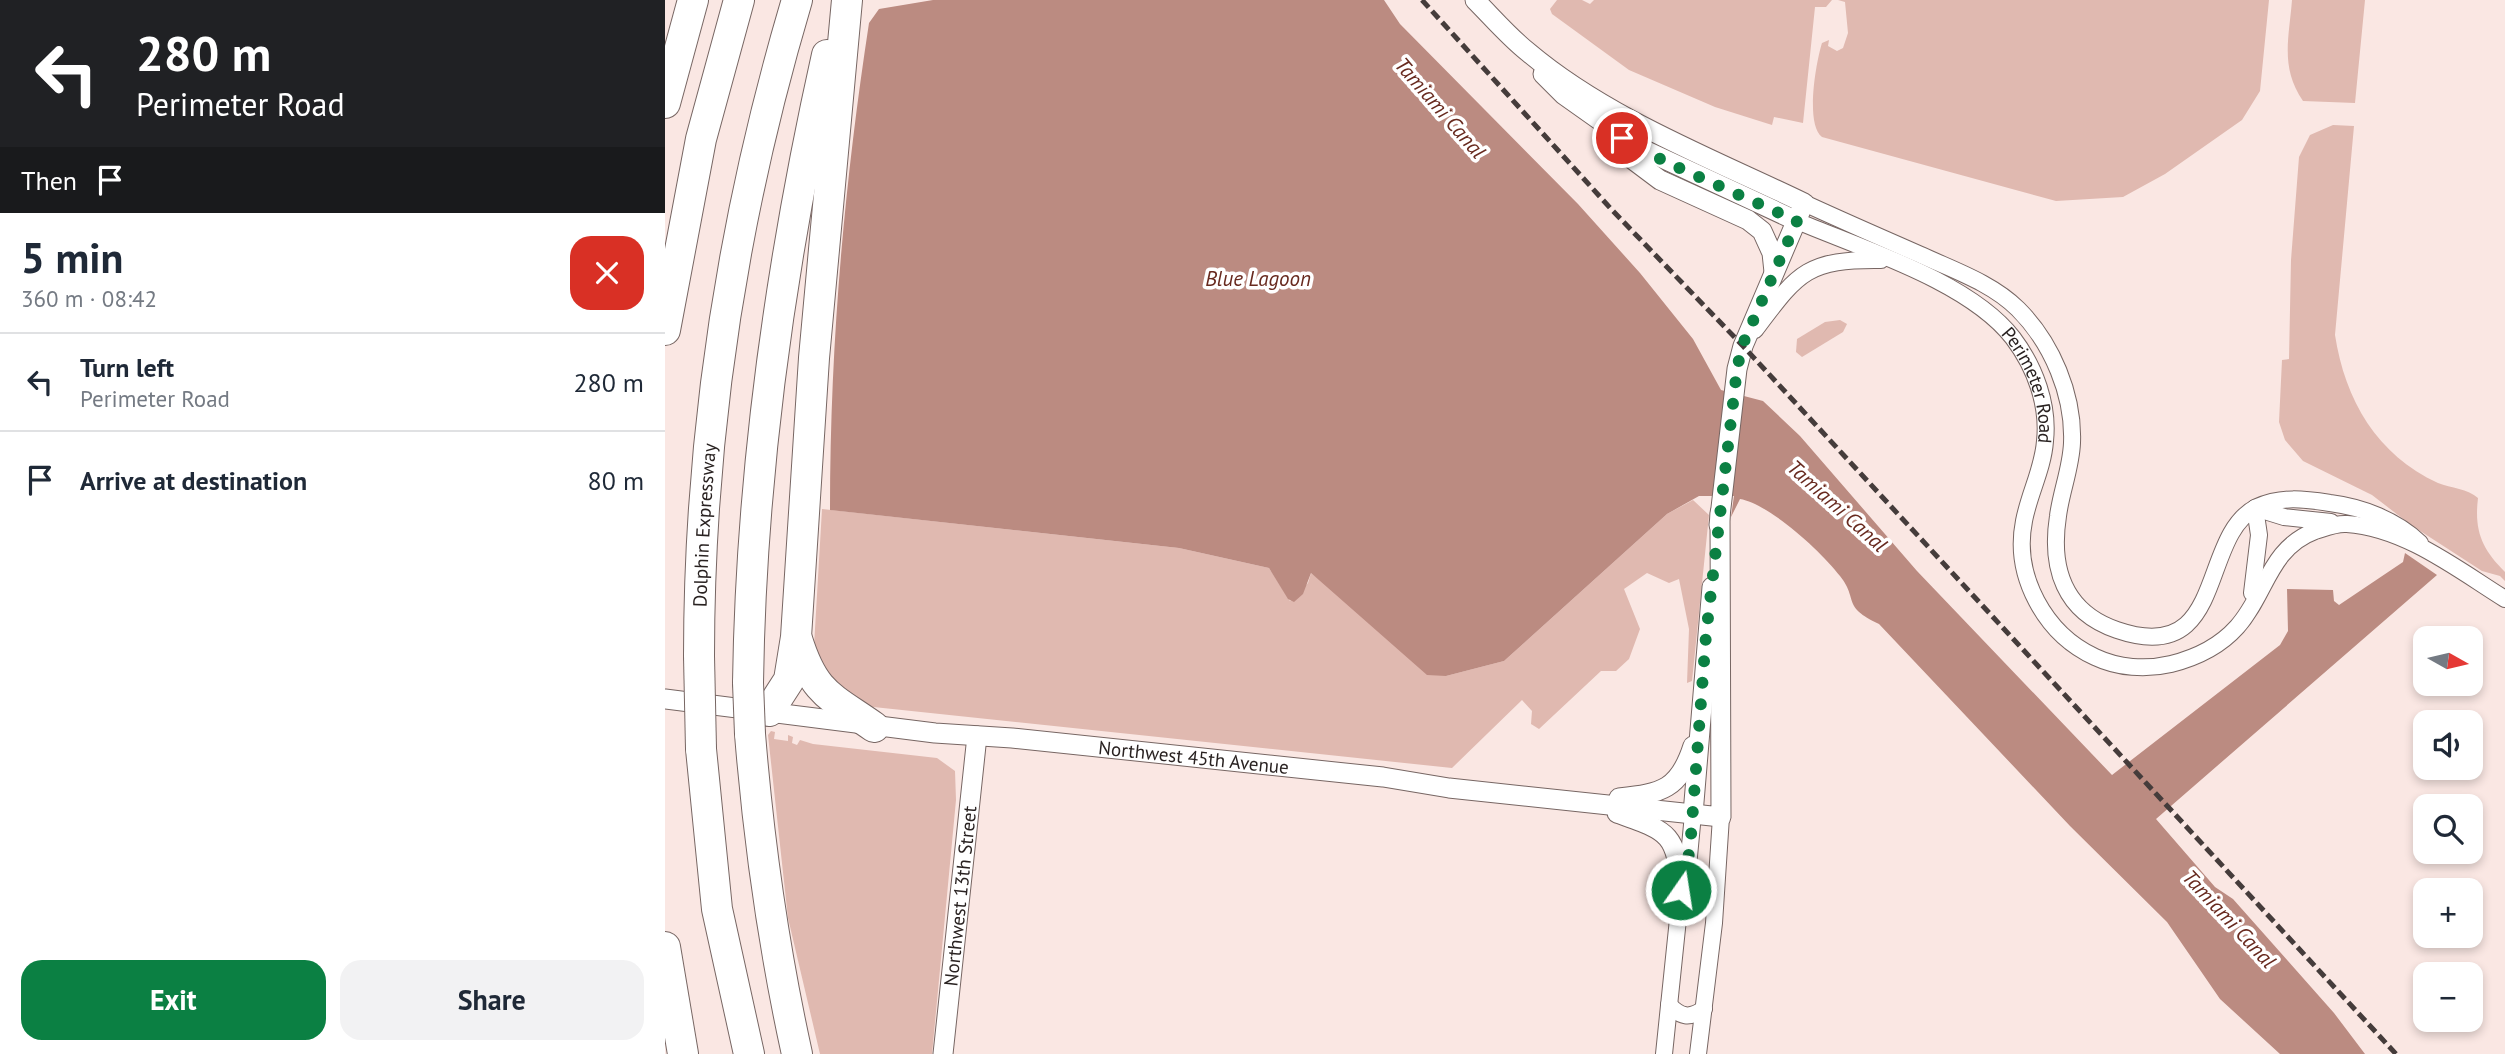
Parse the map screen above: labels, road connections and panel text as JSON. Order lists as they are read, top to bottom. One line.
{"streets":{"highway":["Dolphin Expressway"],"street":["Perimeter Road","Northwest 45th Avenue","Northwest 13th Street"]},"crossings":[["Northwest 45th Avenue","Northwest 13th Street"]],"water":["Tamiami Canal","Blue Lagoon"],"north":"right","page":{"turn":["280 m","Perimeter Road"],"then":"Then","heading":["5 min","360 m · 08:42"],"list":[{"name":"Turn left","note":"Perimeter Road","value":"280 m"},{"name":"Arrive at destination","value":"80 m"}],"map_buttons":["+","−"],"buttons":["Exit","Share"]}}
